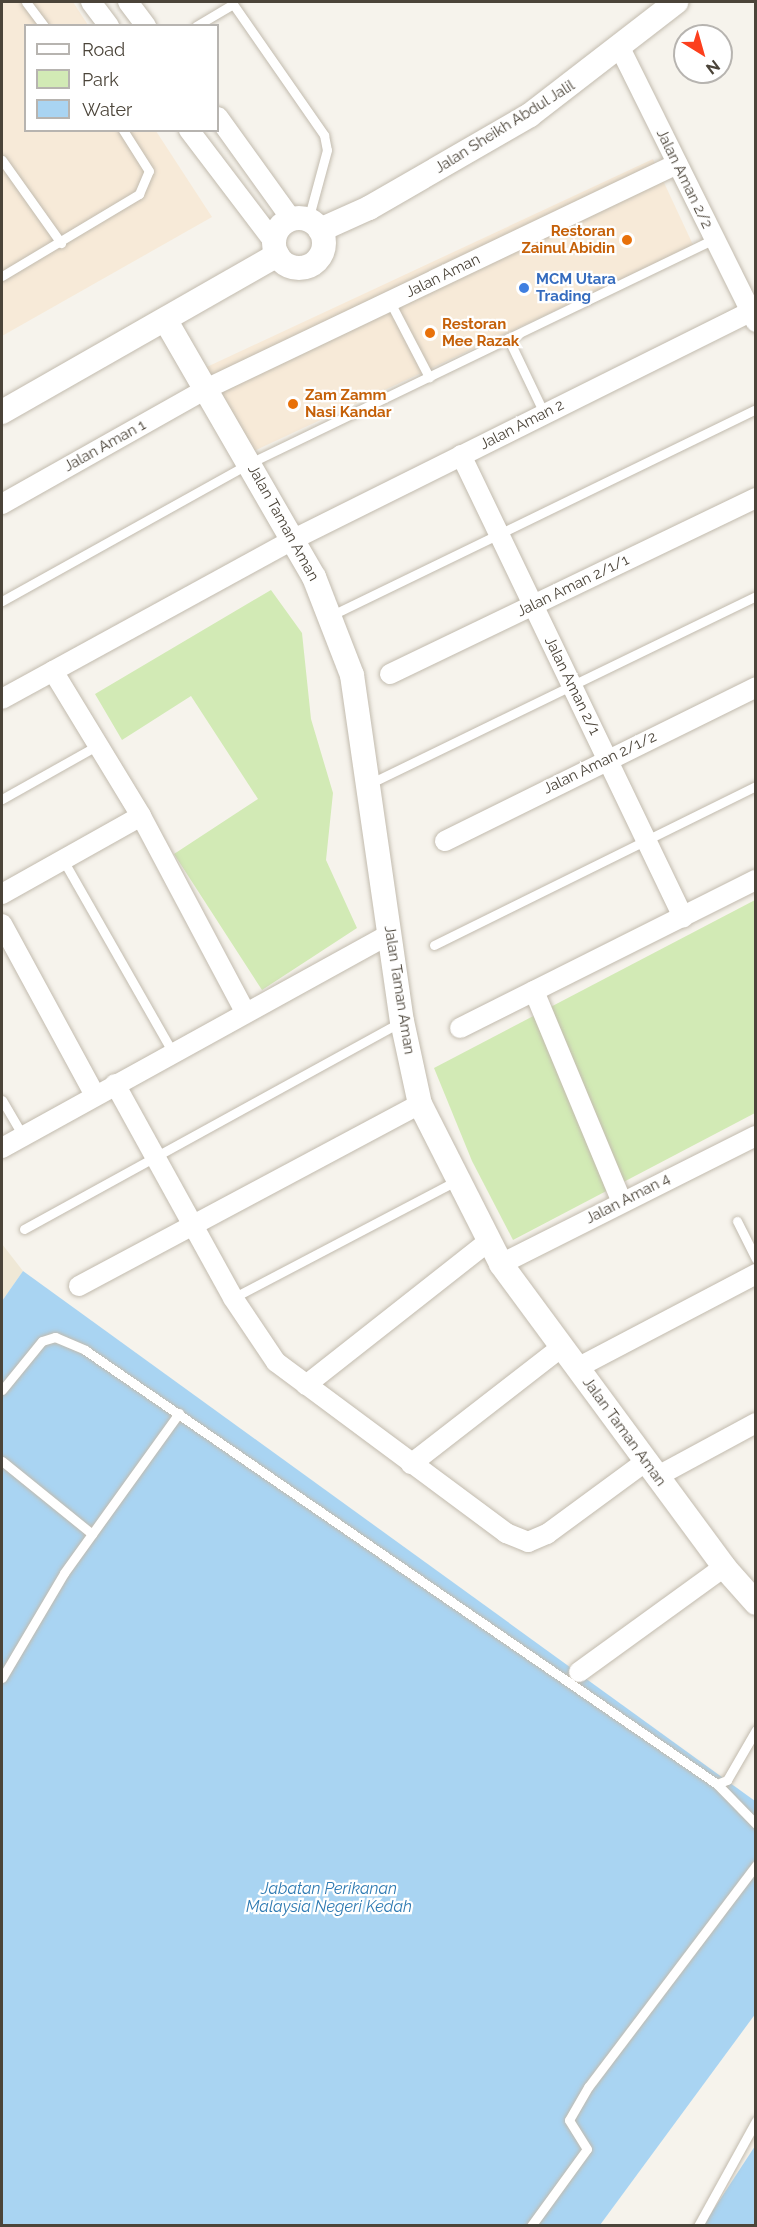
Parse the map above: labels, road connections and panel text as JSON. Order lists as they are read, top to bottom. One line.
{"streets":{"street":["Jalan Sheikh Abdul Jalil","Jalan Aman 2/2","Jalan Aman","Jalan Aman 2","Jalan Aman 1","Jalan Taman Aman","Jalan Aman 2/1/1","Jalan Aman 2/1","Jalan Aman 2/1/2","Jalan Aman 4"]},"crossings":[["Jalan Sheikh Abdul Jalil","Jalan Aman 2/2"],["Jalan Aman 2/2","Jalan Aman"],["Jalan Aman 2/2","Jalan Aman 2"],["Jalan Aman","Jalan Aman 1"],["Jalan Aman","Jalan Taman Aman"],["Jalan Aman 2","Jalan Taman Aman"],["Jalan Aman 2","Jalan Aman 2/1"],["Jalan Aman 1","Jalan Taman Aman"],["Jalan Taman Aman","Jalan Aman 4"],["Jalan Aman 2/1/1","Jalan Aman 2/1"],["Jalan Aman 2/1","Jalan Aman 2/1/2"]],"water":["Jabatan Perikanan Malaysia Negeri Kedah"],"places":["Restoran Zainul Abidin","MCM Utara Trading","Restoran Mee Razak","Zam Zamm Nasi Kandar"],"legend":["Road","Park","Water"],"north":"bottom right"}
